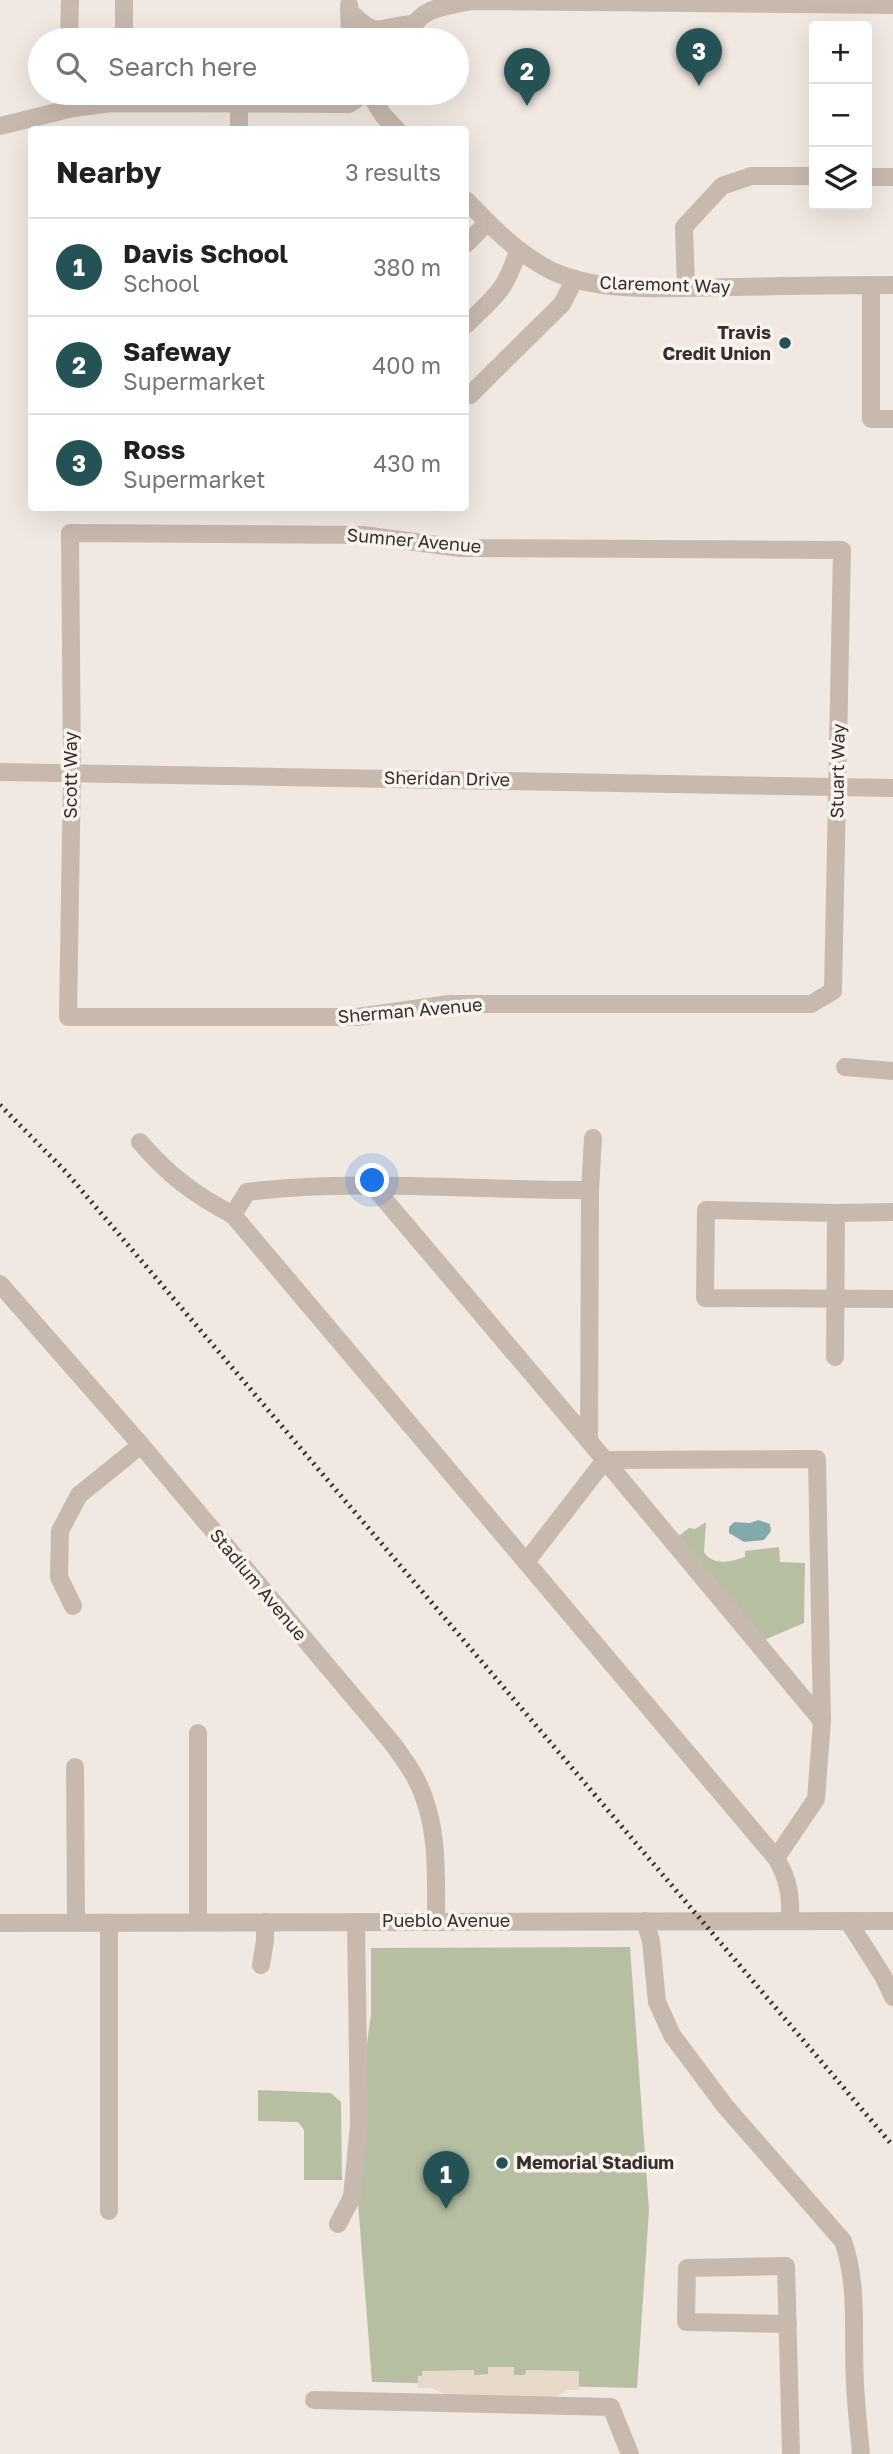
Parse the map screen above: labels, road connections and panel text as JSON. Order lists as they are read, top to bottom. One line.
{"streets":{"street":["Claremont Way","Sumner Avenue","Stuart Way","Scott Way","Sheridan Drive","Sherman Avenue","Stadium Avenue","Pueblo Avenue"]},"crossings":[["Sumner Avenue","Stuart Way"],["Sumner Avenue","Scott Way"],["Stuart Way","Sheridan Drive"],["Stuart Way","Sherman Avenue"],["Scott Way","Sheridan Drive"],["Scott Way","Sherman Avenue"],["Stadium Avenue","Pueblo Avenue"]],"places":["Travis Credit Union","Memorial Stadium"],"page":{"map_buttons":["+","−"],"pins":["3","2","1"],"search":"Search here","heading":["Nearby","3 results"],"list":[{"mark":"1","name":"Davis School","note":"School","value":"380 m"},{"mark":"2","name":"Safeway","note":"Supermarket","value":"400 m"},{"mark":"3","name":"Ross","note":"Supermarket","value":"430 m"}]}}
